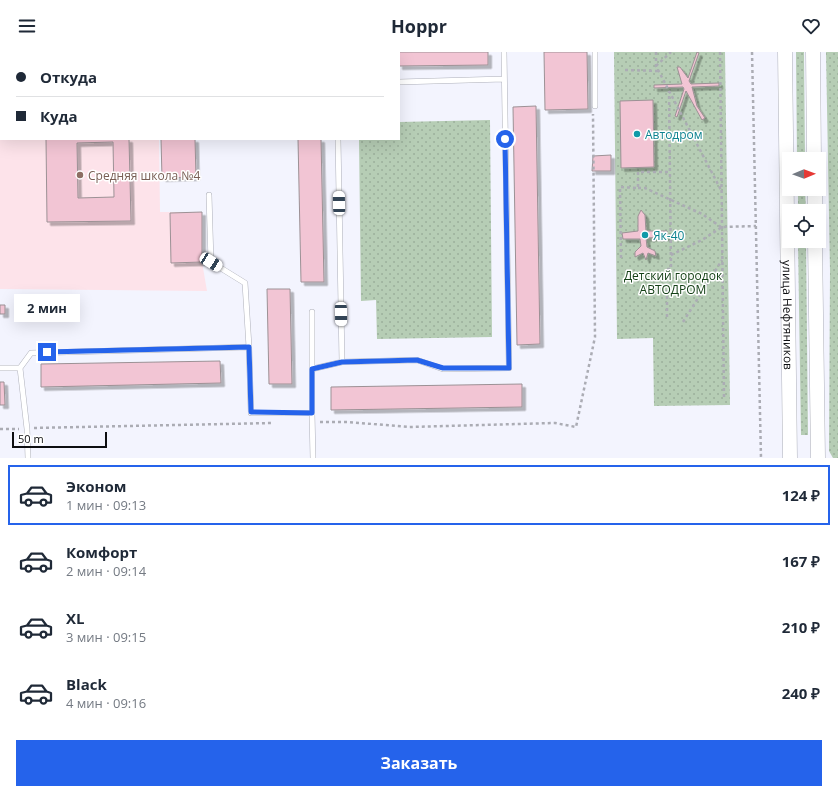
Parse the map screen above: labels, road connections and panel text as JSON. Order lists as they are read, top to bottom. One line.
{"streets":{"main road":["улица Нефтяников"]},"parks":["Детский городок АВТОДРОМ"],"places":["Автодром","Средняя школа №4","Як-40"],"scale_bar":"50 m","north":"right","page":{"header":"Hoppr","banner":["Откуда","Куда"],"bubble":"2 мин","scale":"50 m","list":[{"name":"Эконом","note":"1 мин · 09:13","value":"124 ₽"},{"name":"Комфорт","note":"2 мин · 09:14","value":"167 ₽"},{"name":"XL","note":"3 мин · 09:15","value":"210 ₽"},{"name":"Black","note":"4 мин · 09:16","value":"240 ₽"}],"buttons":"Заказать"}}
